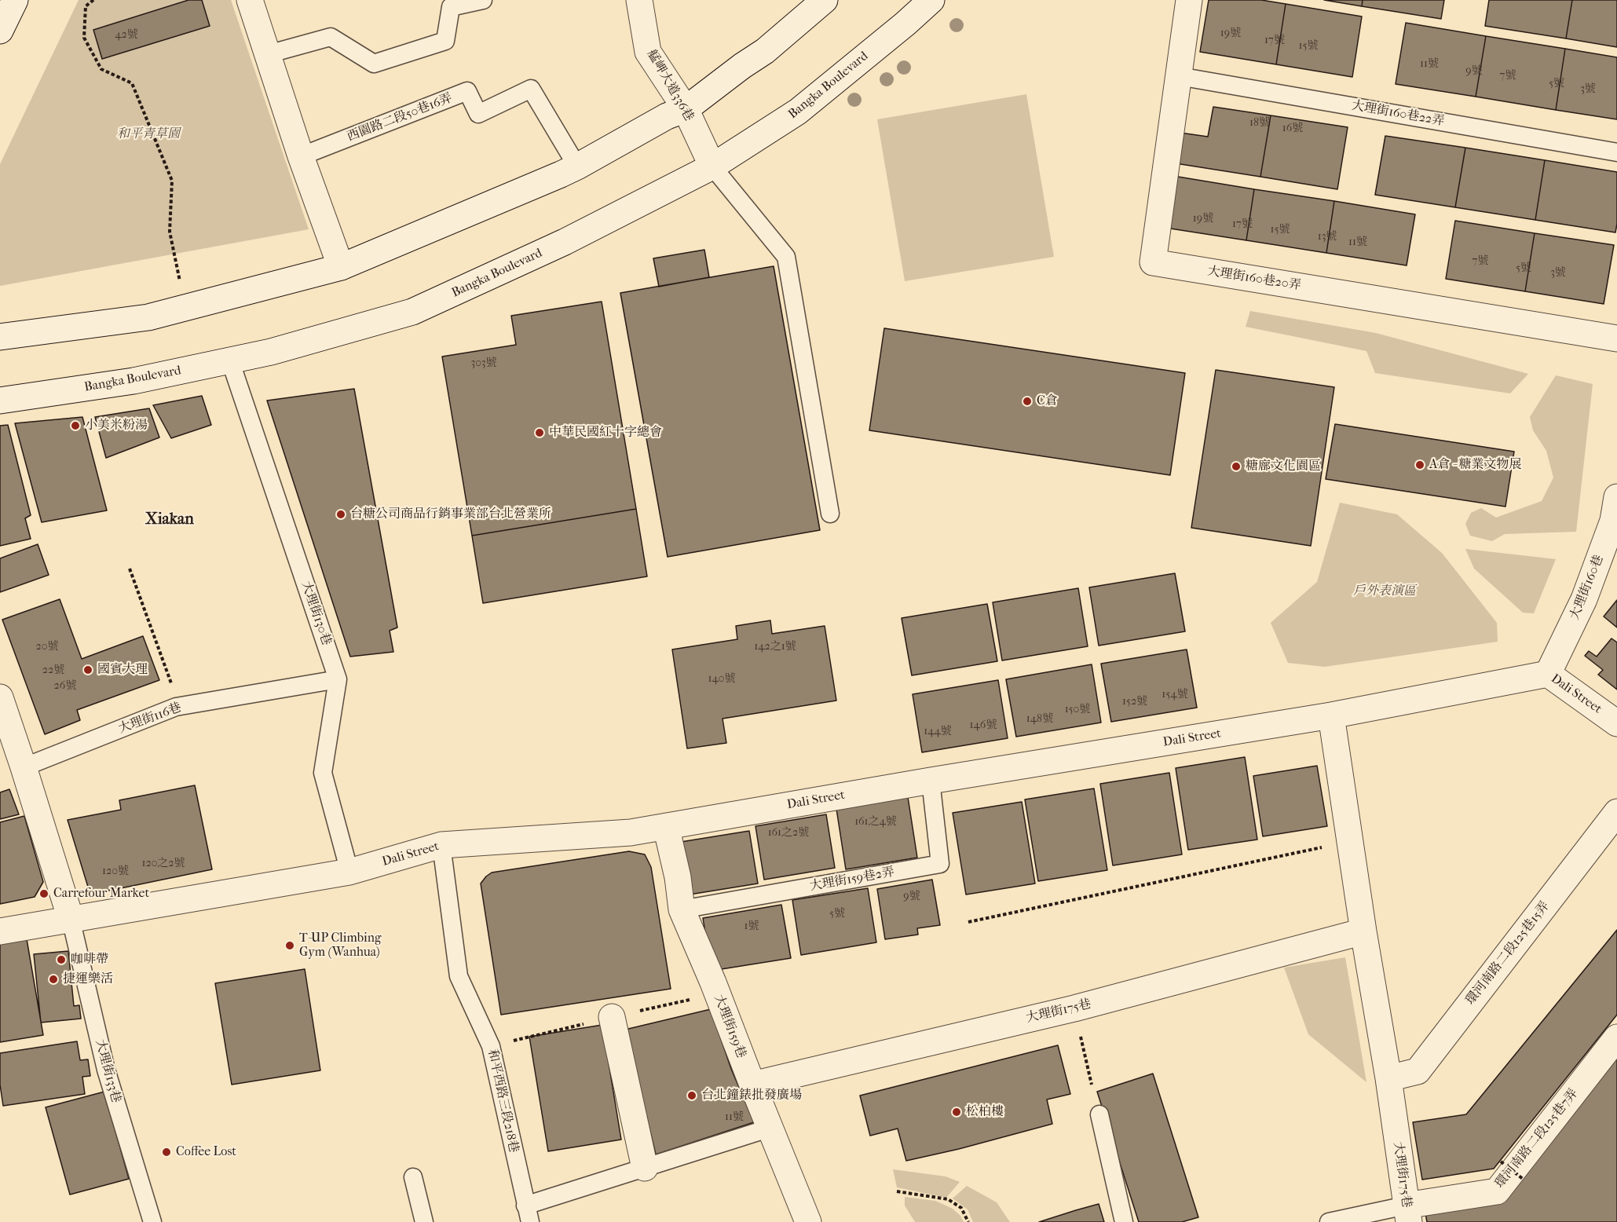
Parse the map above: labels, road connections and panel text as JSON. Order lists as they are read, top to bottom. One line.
{"streets":{"street":["艋岬大道336巷","Bangka Boulevard","大理街160巷20弄","大理街160巷","Dali Street","環河南路二段125巷15弄","大理街175巷","大理街159巷","環河南路二段125巷7弄"],"lane":["大理街160巷22弄","西園路二段50巷16弄","大理街130巷","大理街116巷","大理街159巷2弄","大理街133巷","和平西路三段218巷"]},"crossings":[["艋岬大道336巷","Bangka Boulevard"],["Bangka Boulevard","大理街130巷"],["大理街160巷22弄","大理街160巷20弄"],["大理街160巷","Dali Street"],["大理街130巷","Dali Street"],["大理街130巷","大理街116巷"],["Dali Street","大理街159巷2弄"],["Dali Street","大理街175巷"],["Dali Street","大理街159巷"],["Dali Street","大理街133巷"],["Dali Street","和平西路三段218巷"],["大理街159巷2弄","大理街159巷"],["環河南路二段125巷15弄","大理街175巷"],["大理街175巷","大理街159巷"],["大理街175巷","環河南路二段125巷7弄"]],"districts":["Xiakan"],"parks":["和平青草園","戶外表演區"],"places":["C倉","小美米粉湯","中華民國紅十字總會","A倉 - 糖業文物展","糖廍文化園區","台糖公司商品行銷事業部台北營業所","國賓大理","Carrefour Market","T-UP Climbing Gym (Wanhua)","咖啡帶","捷運樂活","台北鐘錶批發廣場","松柏樓","Coffee Lost"],"house_numbers":["19號","42號","17號","15號","11號","9號","7號","5號","3號","18號","16號","19號","17號","15號","13號","11號","7號","5號","3號","303號","20號","142之1號","22號","140號","26號","154號","152號","150號","148號","146號","144號","161之4號","161之2號","120之2號","120號","9號","5號","1號","11號"]}
